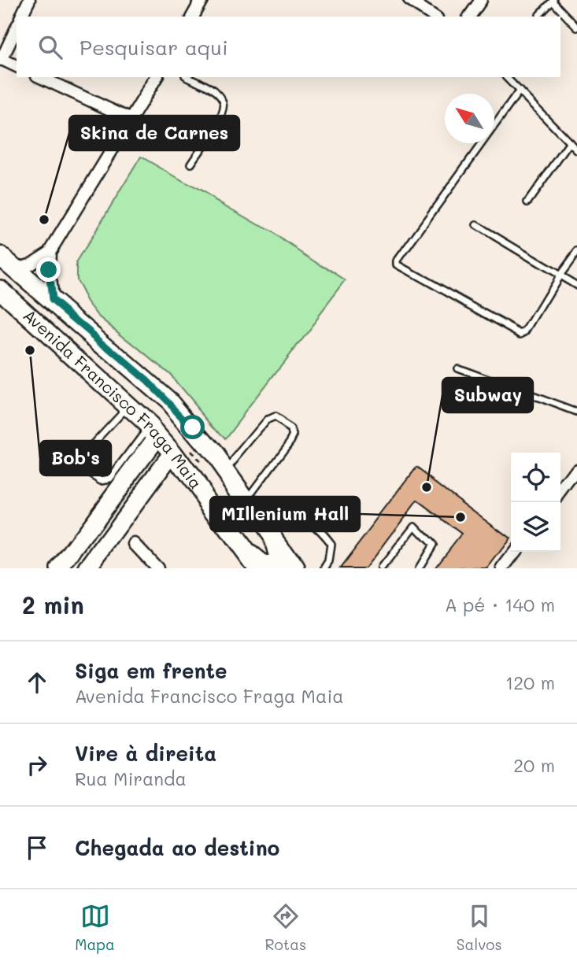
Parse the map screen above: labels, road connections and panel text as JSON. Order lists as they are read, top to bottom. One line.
{"streets":{"main road":["Avenida Francisco Fraga Maia"]},"places":["Skina de Carnes","Bob's","Subway","MIllenium Hall"],"north":"top left","page":{"search":"Pesquisar aqui","heading":["2 min","A pé · 140 m"],"list":[["Siga em frente","Avenida Francisco Fraga Maia","120 m"],["Vire à direita","Rua Miranda","20 m"],"Chegada ao destino"],"nav":["Mapa","Rotas","Salvos"]}}
